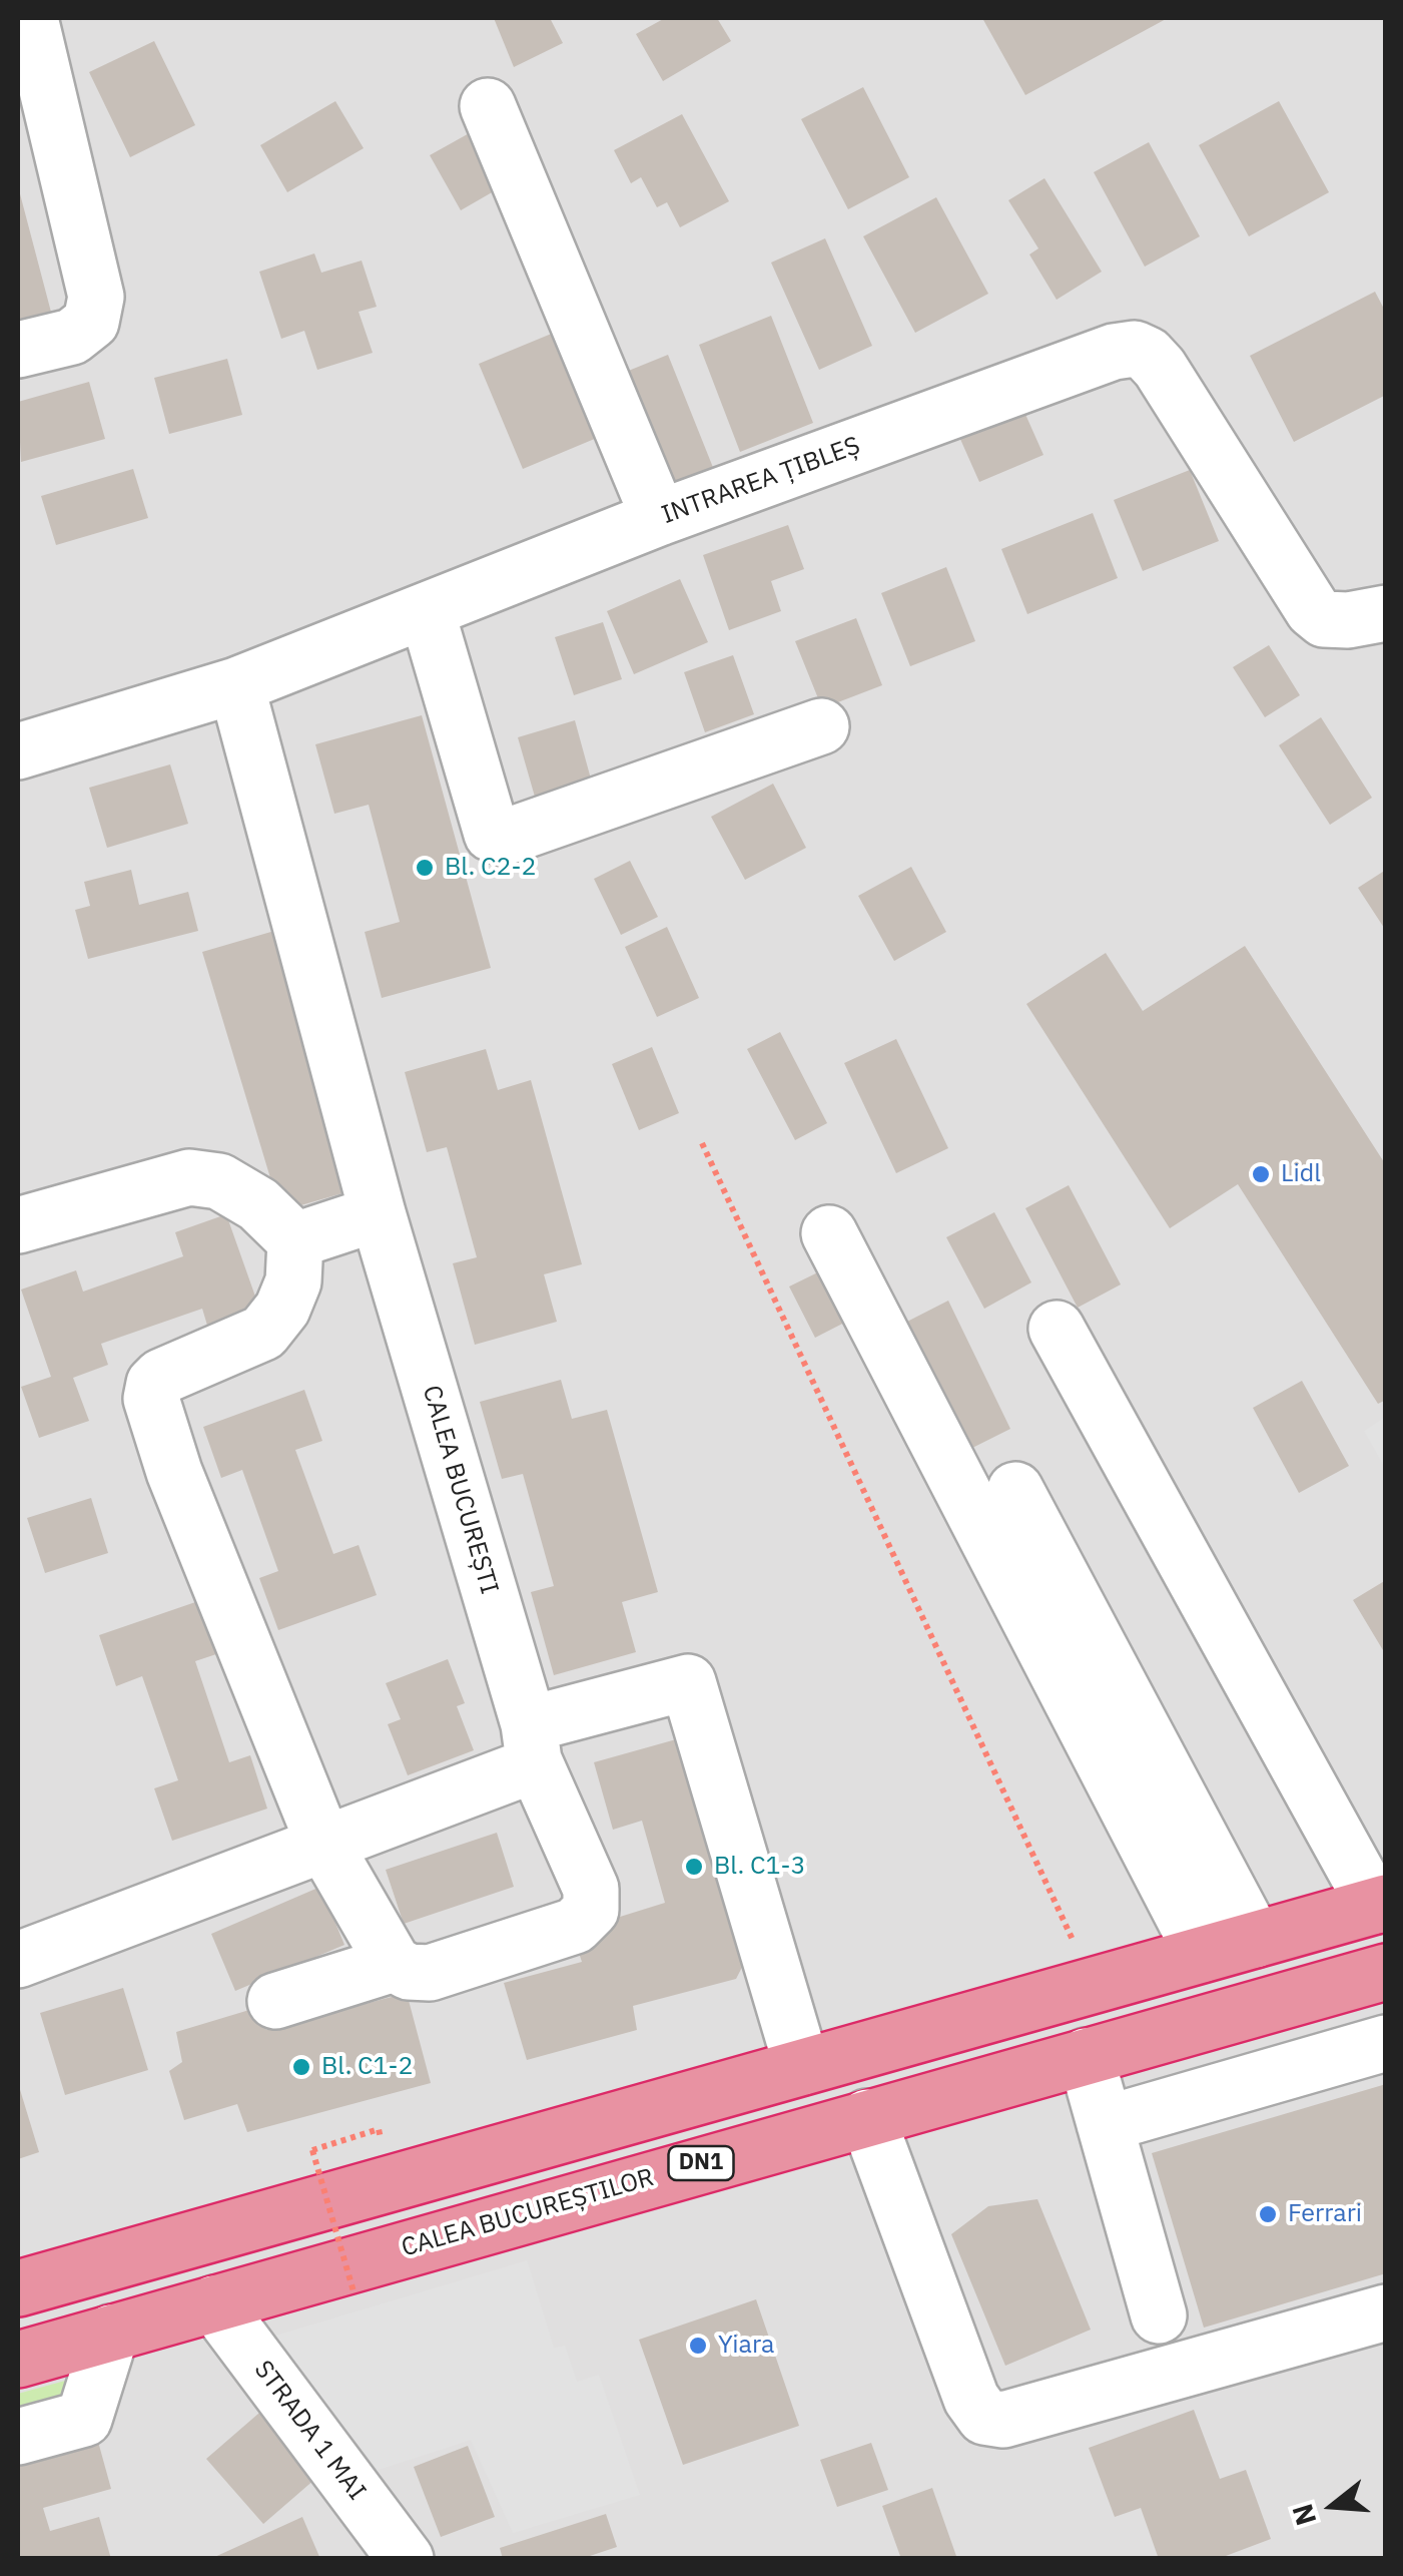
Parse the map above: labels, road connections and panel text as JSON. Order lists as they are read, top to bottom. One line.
{"streets":{"highway":["DN1","CALEA BUCUREȘTILOR"],"street":["INTRAREA ȚIBLEȘ","CALEA BUCUREȘTI","STRADA 1 MAI"]},"crossings":[["INTRAREA ȚIBLEȘ","CALEA BUCUREȘTI"],["CALEA BUCUREȘTILOR","STRADA 1 MAI"]],"places":["Bl. C2-2","Lidl","Bl. C1-3","Bl. C1-2","Ferrari","Yiara"],"north":"left"}
